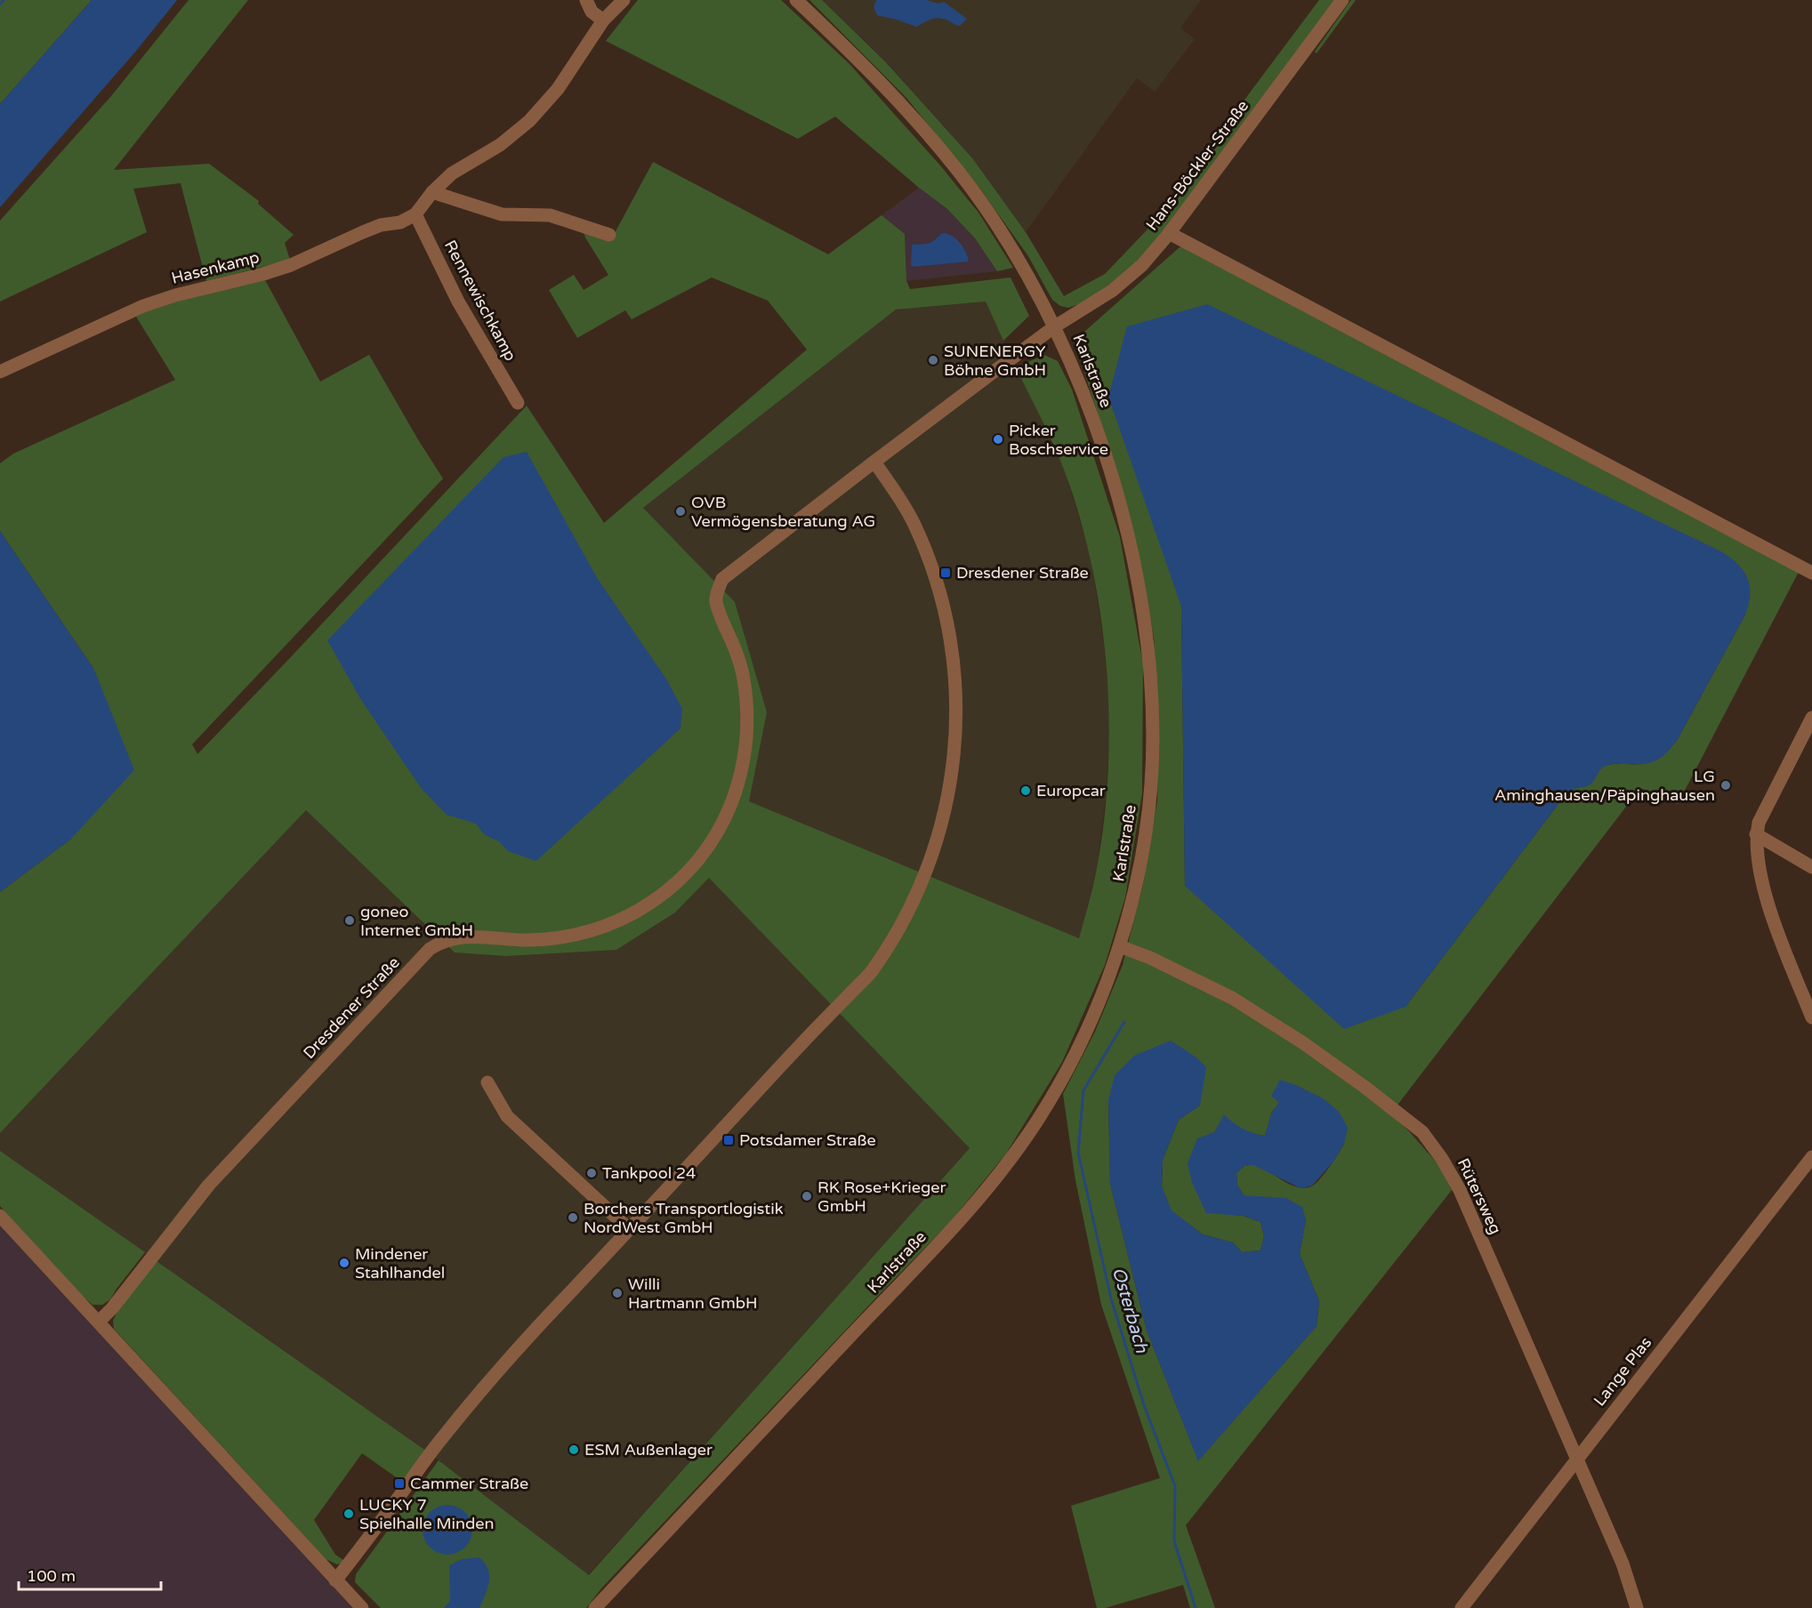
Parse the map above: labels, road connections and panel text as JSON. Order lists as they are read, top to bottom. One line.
{"streets":{"street":["Hans-Böckler-Straße","Hasenkamp","Rennewischkamp","Karlstraße","Dresdener Straße","Rütersweg","Lange Plas"]},"crossings":[["Hans-Böckler-Straße","Karlstraße"],["Hasenkamp","Rennewischkamp"],["Karlstraße","Rütersweg"],["Rütersweg","Lange Plas"]],"water":["Osterbach"],"places":{"other":["SUNENERGY Böhne GmbH","Picker Boschservice","OVB Vermögensberatung AG","LG Aminghausen/Päpinghausen","Europcar","goneo Internet GmbH","Tankpool 24","RK Rose+Krieger GmbH","Borchers Transportlogistik NordWest GmbH","Mindener Stahlhandel","Willi Hartmann GmbH","ESM Außenlager","LUCKY 7 Spielhalle Minden"],"transit":["Dresdener Straße","Potsdamer Straße","Cammer Straße"]},"scale_bar":"100 m"}
